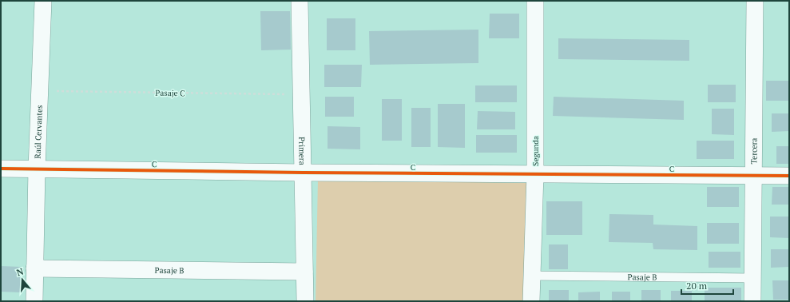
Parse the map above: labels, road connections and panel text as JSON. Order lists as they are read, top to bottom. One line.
{"streets":{"street":["Raúl Cervantes","Primera","Segunda","Tercera","C","Pasaje B"],"path":["Pasaje C"]},"crossings":[["Pasaje C","Raúl Cervantes"],["Pasaje C","Primera"],["Raúl Cervantes","C"],["Raúl Cervantes","Pasaje B"],["Primera","C"],["Primera","Pasaje B"],["Segunda","C"],["Segunda","Pasaje B"],["Tercera","C"],["Tercera","Pasaje B"]],"scale_bar":"20 m","north":"top"}
